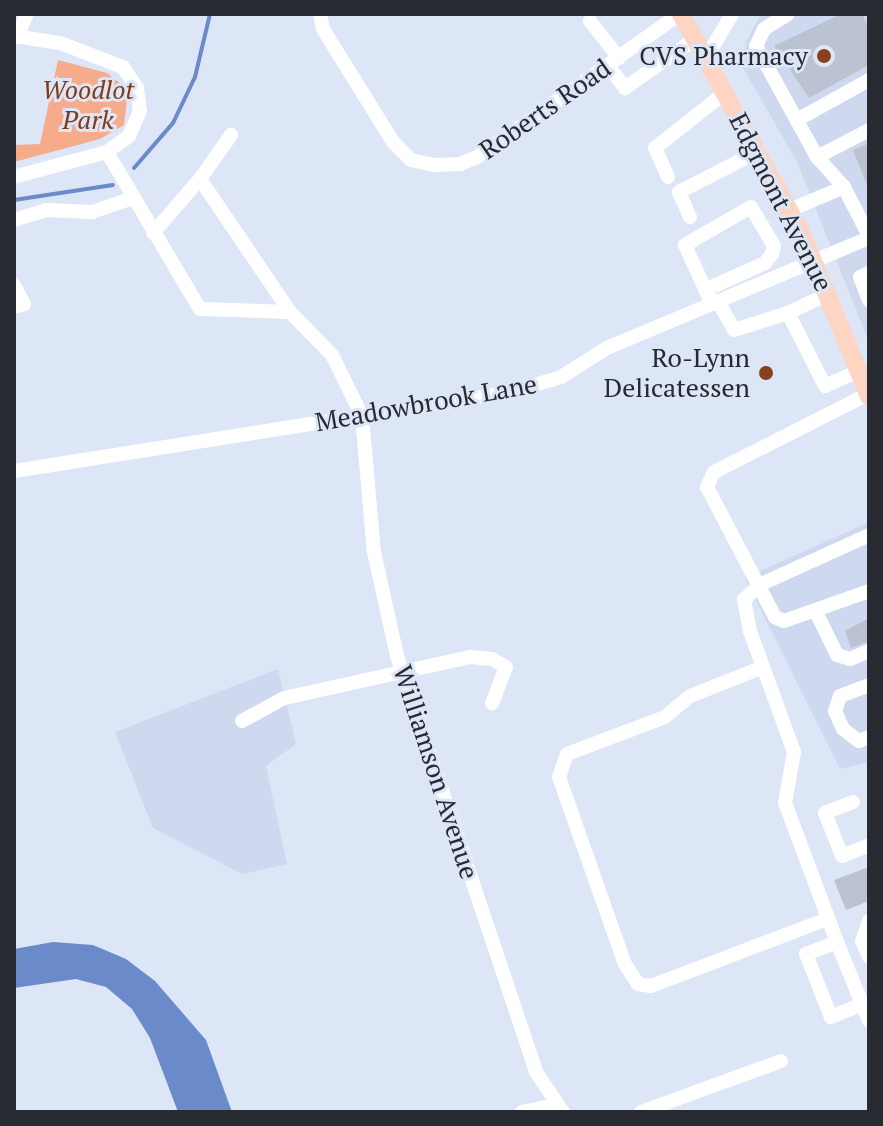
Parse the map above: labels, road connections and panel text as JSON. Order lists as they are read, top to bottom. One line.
{"streets":{"main road":["Edgmont Avenue"],"street":["Roberts Road","Meadowbrook Lane","Williamson Avenue"]},"crossings":[["Roberts Road","Edgmont Avenue"],["Edgmont Avenue","Meadowbrook Lane"],["Meadowbrook Lane","Williamson Avenue"]],"parks":["Woodlot Park"],"places":["CVS Pharmacy","Ro-Lynn Delicatessen"]}
